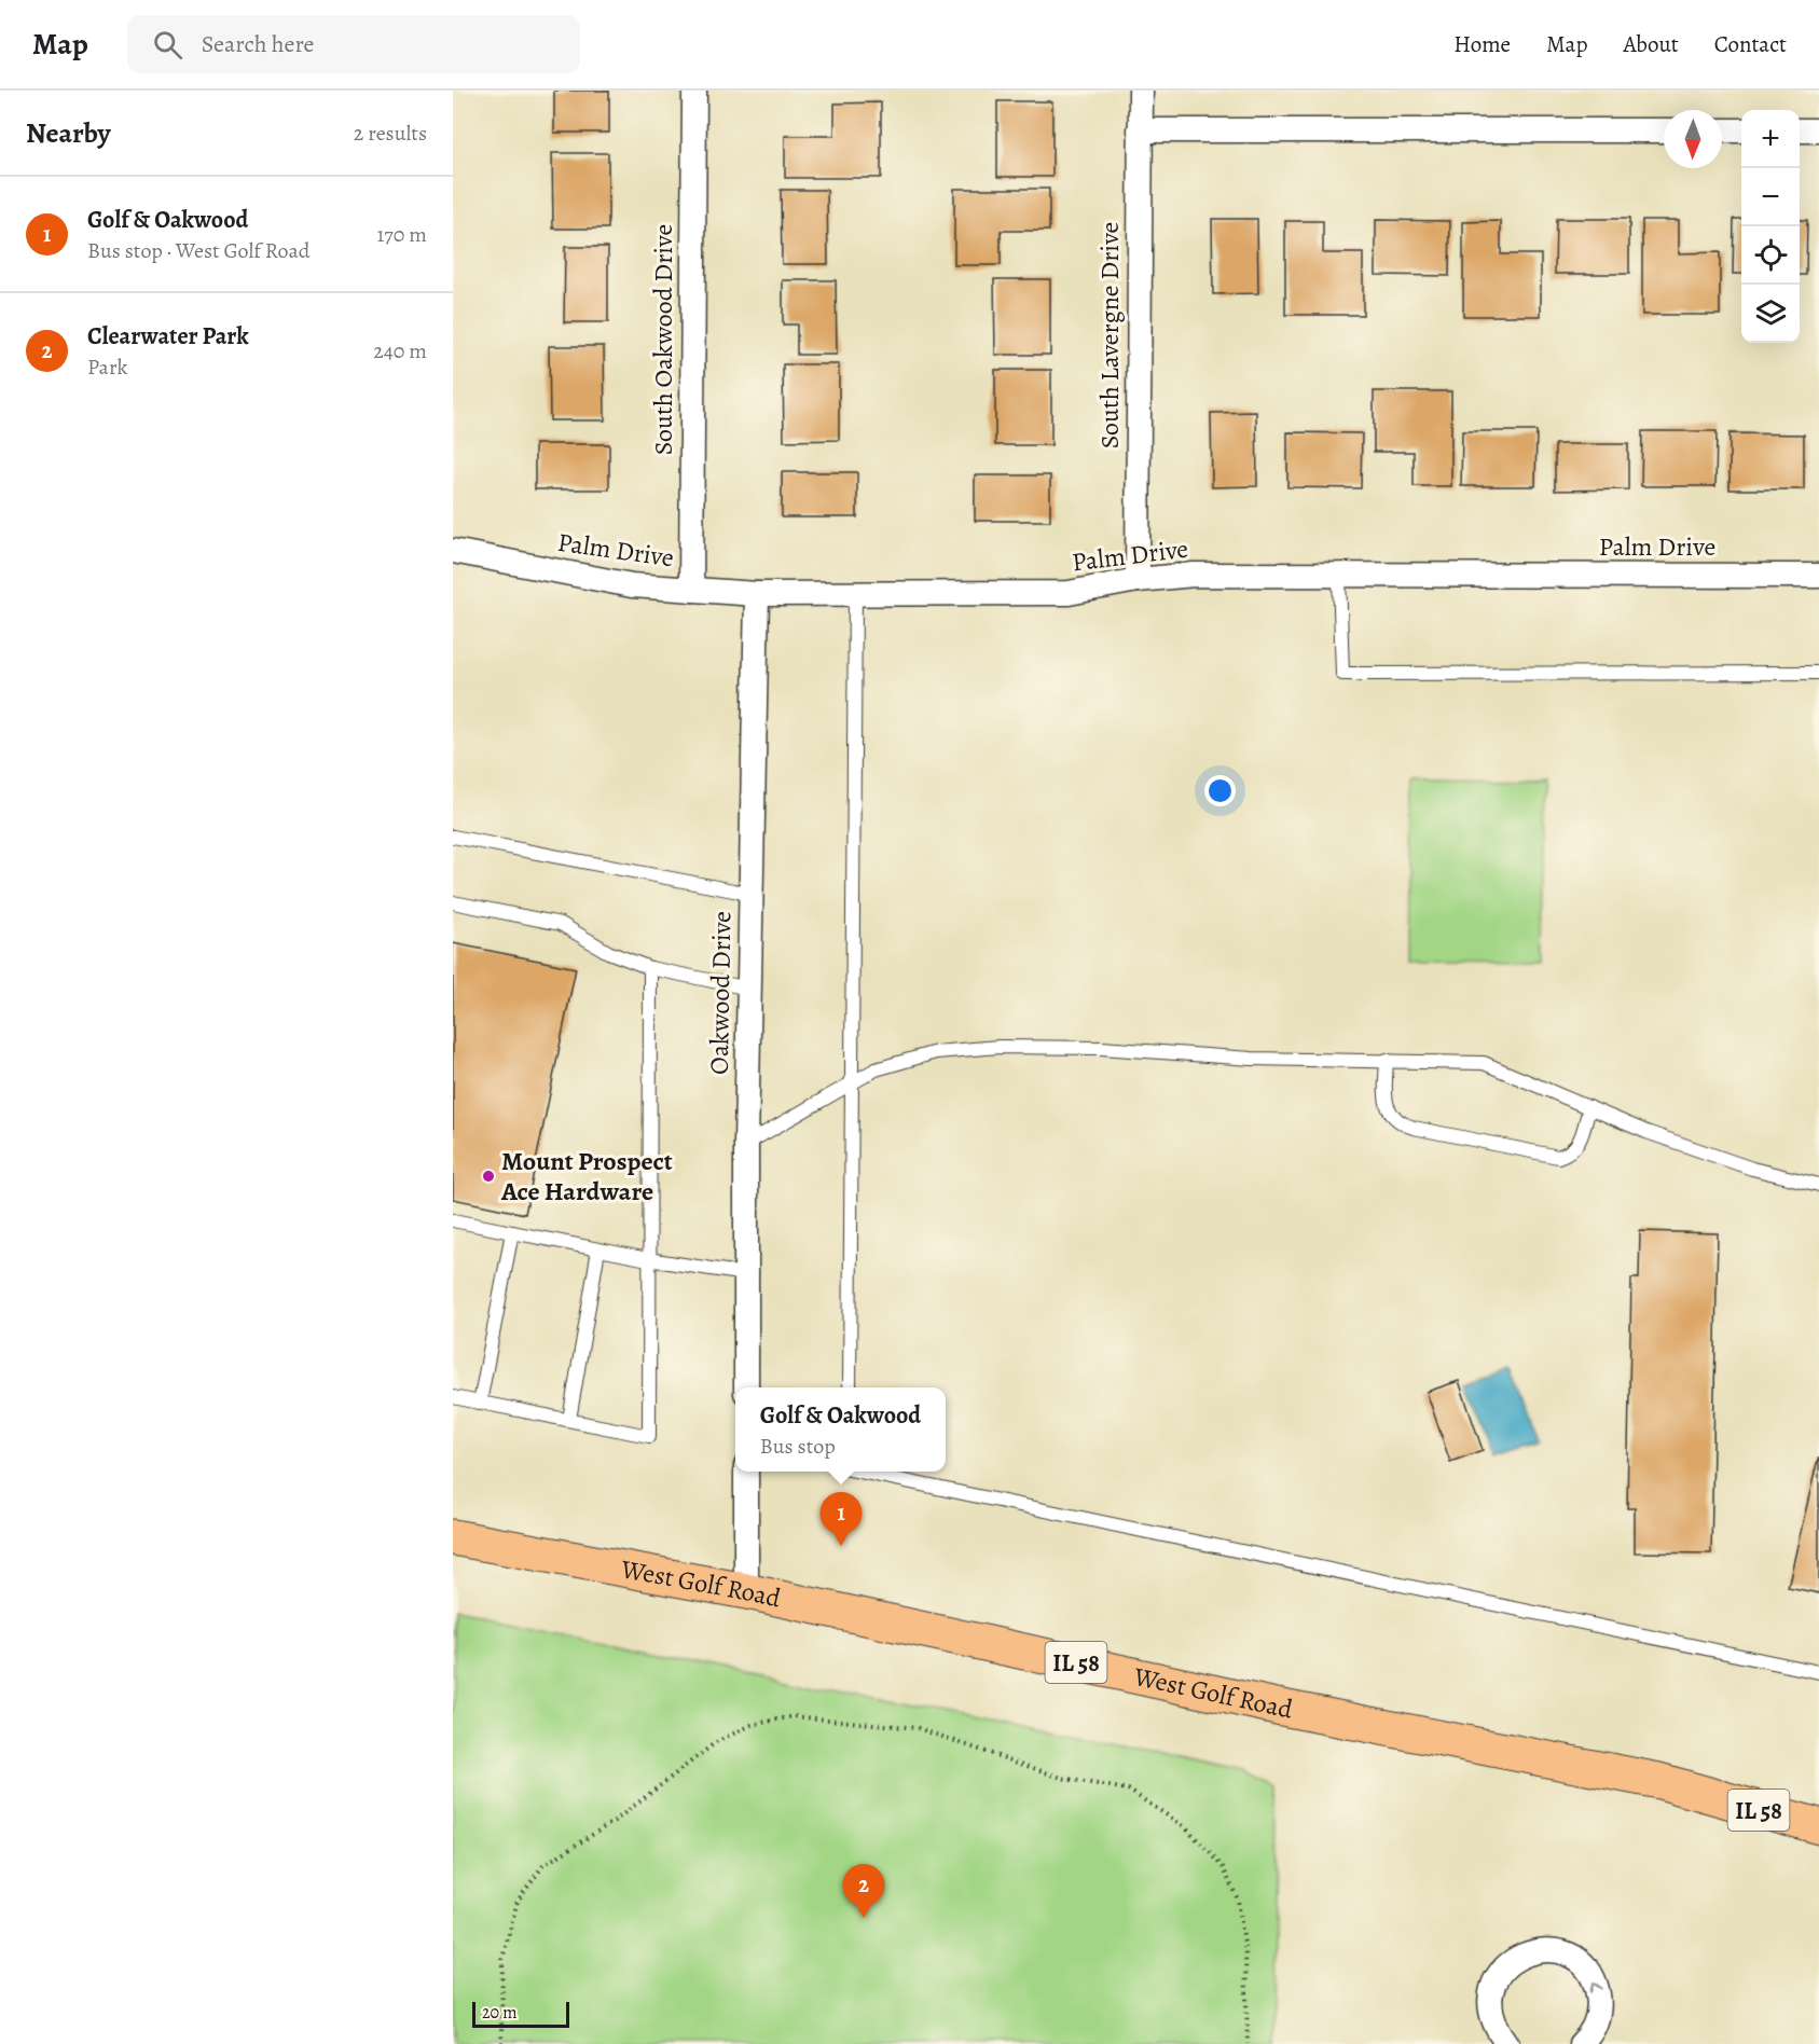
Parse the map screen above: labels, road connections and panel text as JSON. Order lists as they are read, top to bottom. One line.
{"streets":{"main road":["West Golf Road","IL 58"],"street":["South Lavergne Drive","South Oakwood Drive","Palm Drive","Oakwood Drive"]},"crossings":[["South Lavergne Drive","Palm Drive"],["South Oakwood Drive","Palm Drive"],["Palm Drive","Oakwood Drive"]],"places":["Mount Prospect Ace Hardware"],"scale_bar":"20 m","north":"bottom","page":{"header":"Map","search":"Search here","nav":["Home","Map","About","Contact"],"heading":["Nearby","2 results"],"map_buttons":["+","−"],"list":[{"mark":"1","name":"Golf & Oakwood","note":"Bus stop · West Golf Road","value":"170 m"},{"mark":"2","name":"Clearwater Park","note":"Park","value":"240 m"}],"popup":["Golf & Oakwood","Bus stop"],"pins":["1","2"],"scale":"20 m"}}
